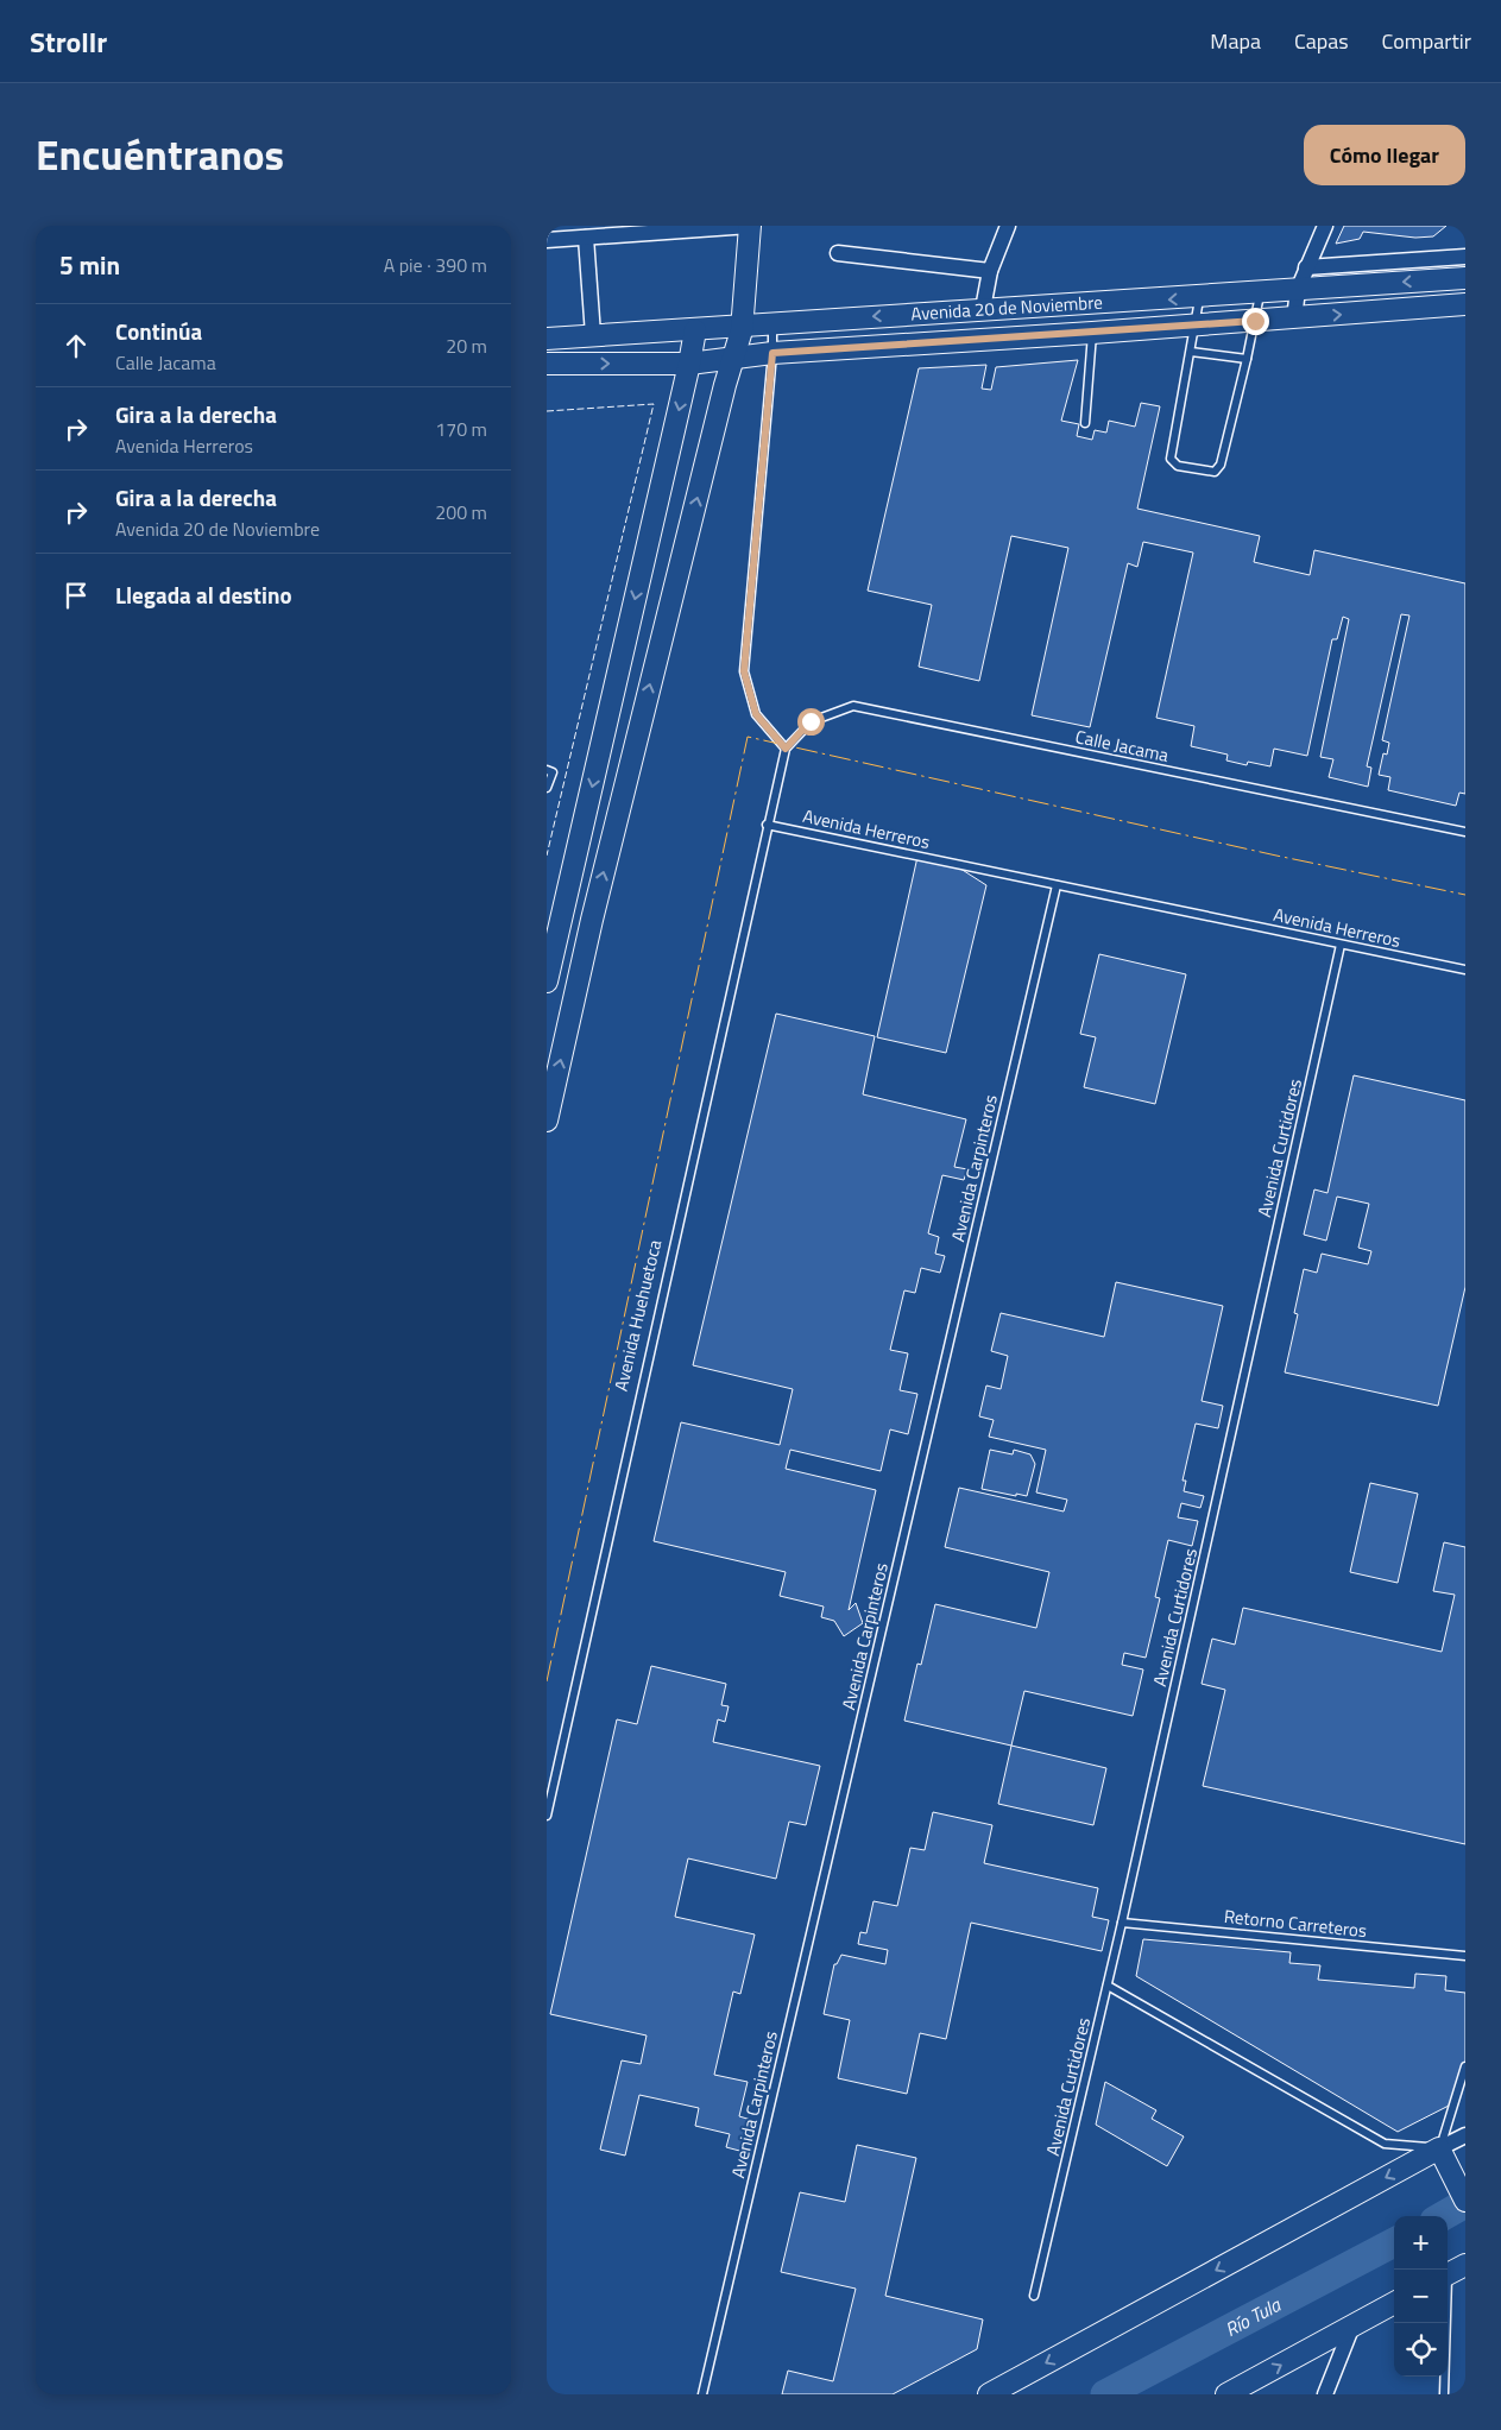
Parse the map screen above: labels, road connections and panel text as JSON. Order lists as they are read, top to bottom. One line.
{"streets":{"main road":["Avenida 20 de Noviembre"],"lane":["Calle Jacama","Avenida Herreros","Avenida Curtidores","Avenida Carpinteros","Avenida Huehuetoca","Retorno Carreteros"]},"crossings":[["Avenida Herreros","Avenida Curtidores"],["Avenida Herreros","Avenida Carpinteros"],["Avenida Herreros","Avenida Huehuetoca"],["Avenida Curtidores","Retorno Carreteros"]],"water":["Río Tula"],"page":{"header":"Strollr","nav":["Mapa","Capas","Compartir"],"title":"Encuéntranos","buttons":"Cómo llegar","heading":["5 min","A pie · 390 m"],"list":[["Continúa","Calle Jacama","20 m"],["Gira a la derecha","Avenida Herreros","170 m"],["Gira a la derecha","Avenida 20 de Noviembre","200 m"],"Llegada al destino"],"map_buttons":["+","−"]}}
